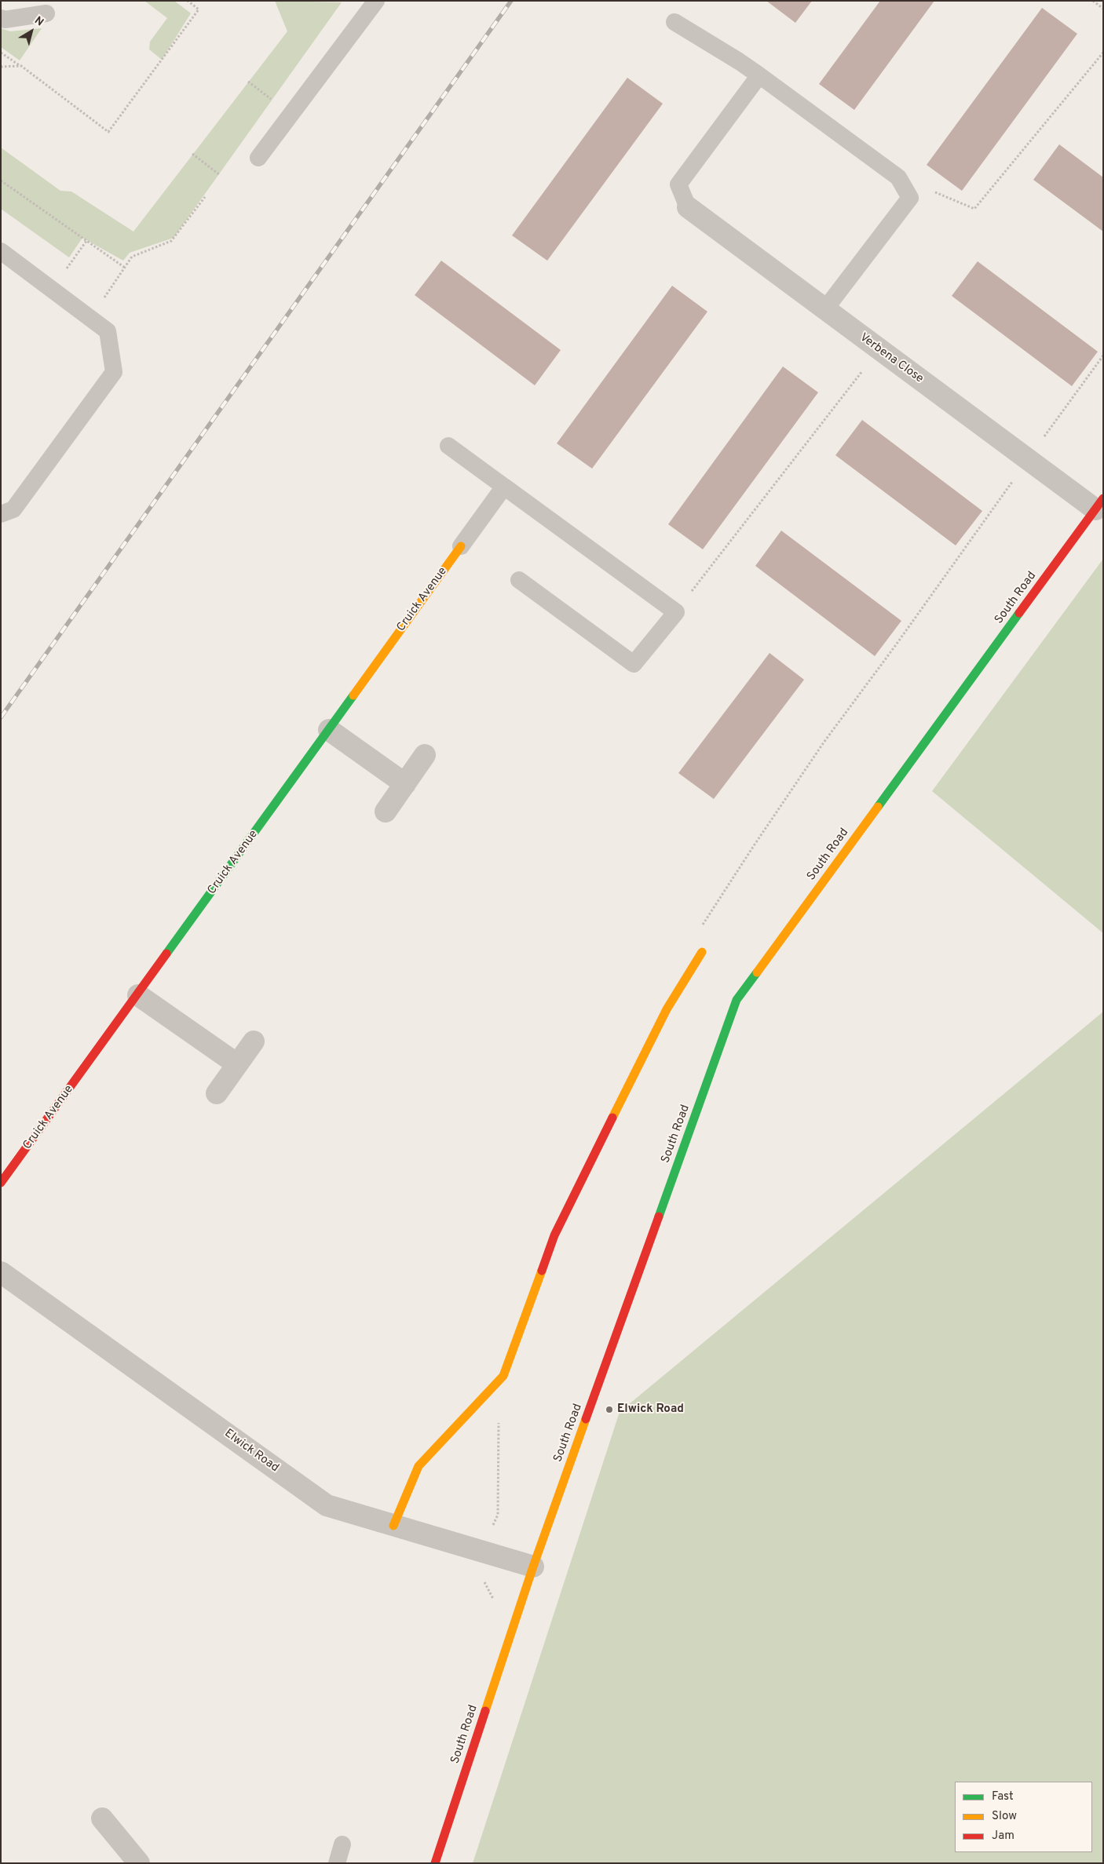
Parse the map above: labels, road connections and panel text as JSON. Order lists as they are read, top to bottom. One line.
{"streets":{"main road":["South Road","Cruick Avenue"],"street":["Verbena Close","Elwick Road"]},"crossings":[["Verbena Close","South Road"],["South Road","Elwick Road"]],"places":["Elwick Road"],"legend":["Fast","Slow","Jam"],"north":"top right"}
